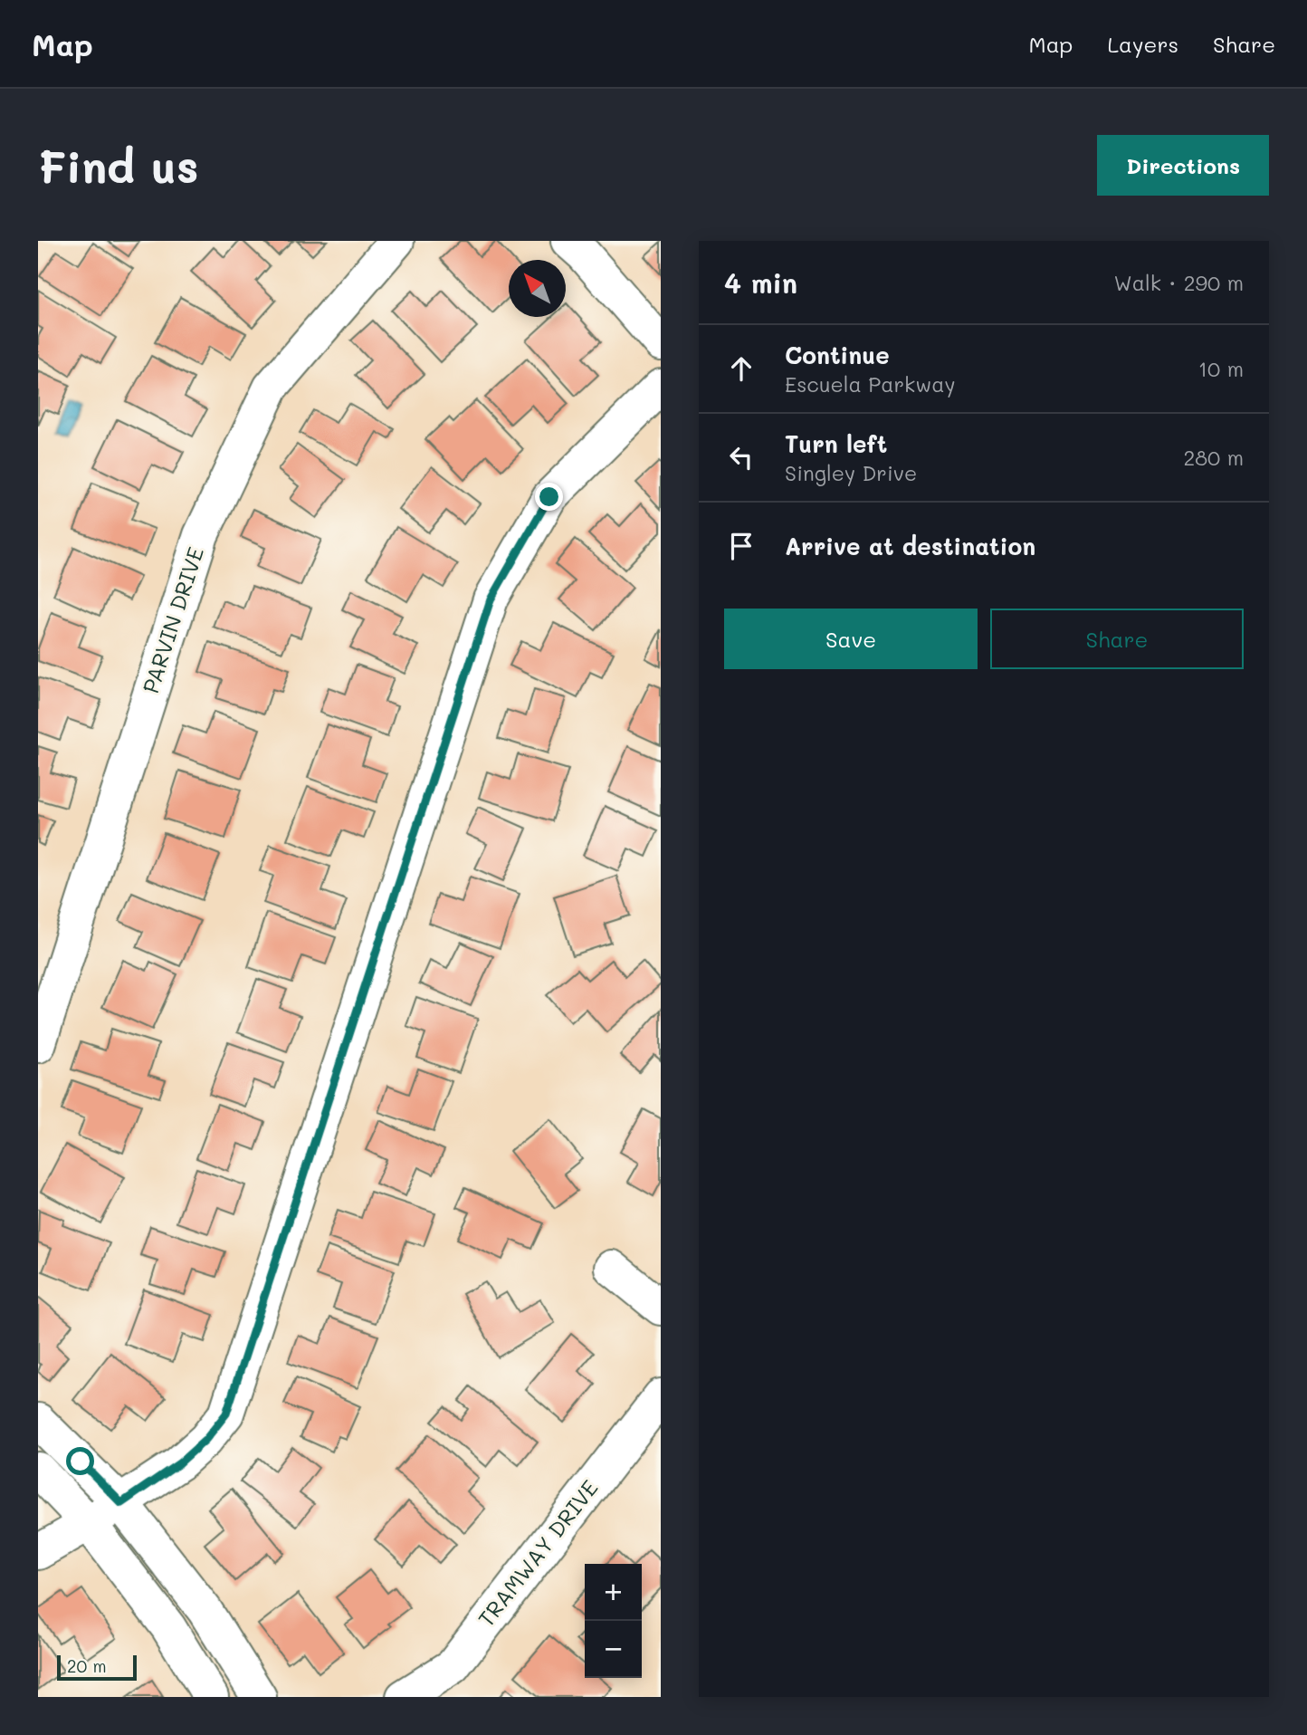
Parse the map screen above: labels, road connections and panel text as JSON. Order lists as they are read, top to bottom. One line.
{"streets":{"street":["PARVIN DRIVE","TRAMWAY DRIVE"]},"scale_bar":"20 m","north":"top left","page":{"header":"Map","nav":["Map","Layers","Share"],"buttons":["Directions",["Save","Share"]],"title":"Find us","heading":["4 min","Walk · 290 m"],"list":[["Continue","Escuela Parkway","10 m"],["Turn left","Singley Drive","280 m"],"Arrive at destination"],"map_buttons":["+","−"],"scale":"20 m"}}
